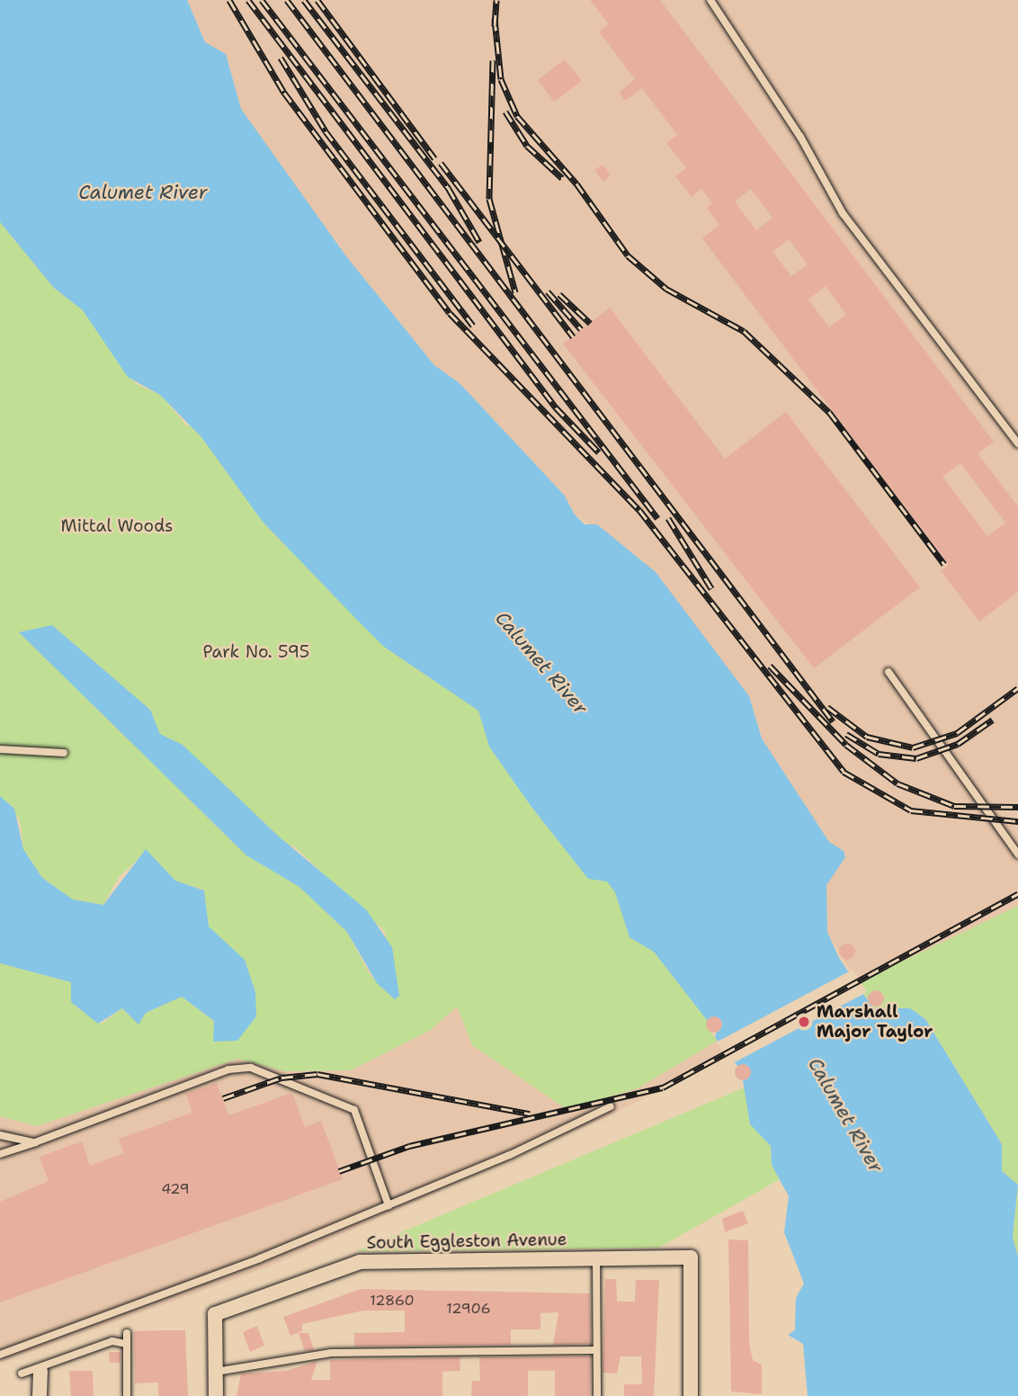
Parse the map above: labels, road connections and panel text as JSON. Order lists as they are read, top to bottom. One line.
{"streets":{"street":["South Eggleston Avenue"]},"water":["Calumet River"],"parks":["Mittal Woods","Park No. 595"],"places":["Marshall Major Taylor"],"house_numbers":["429","12860","12906"]}
